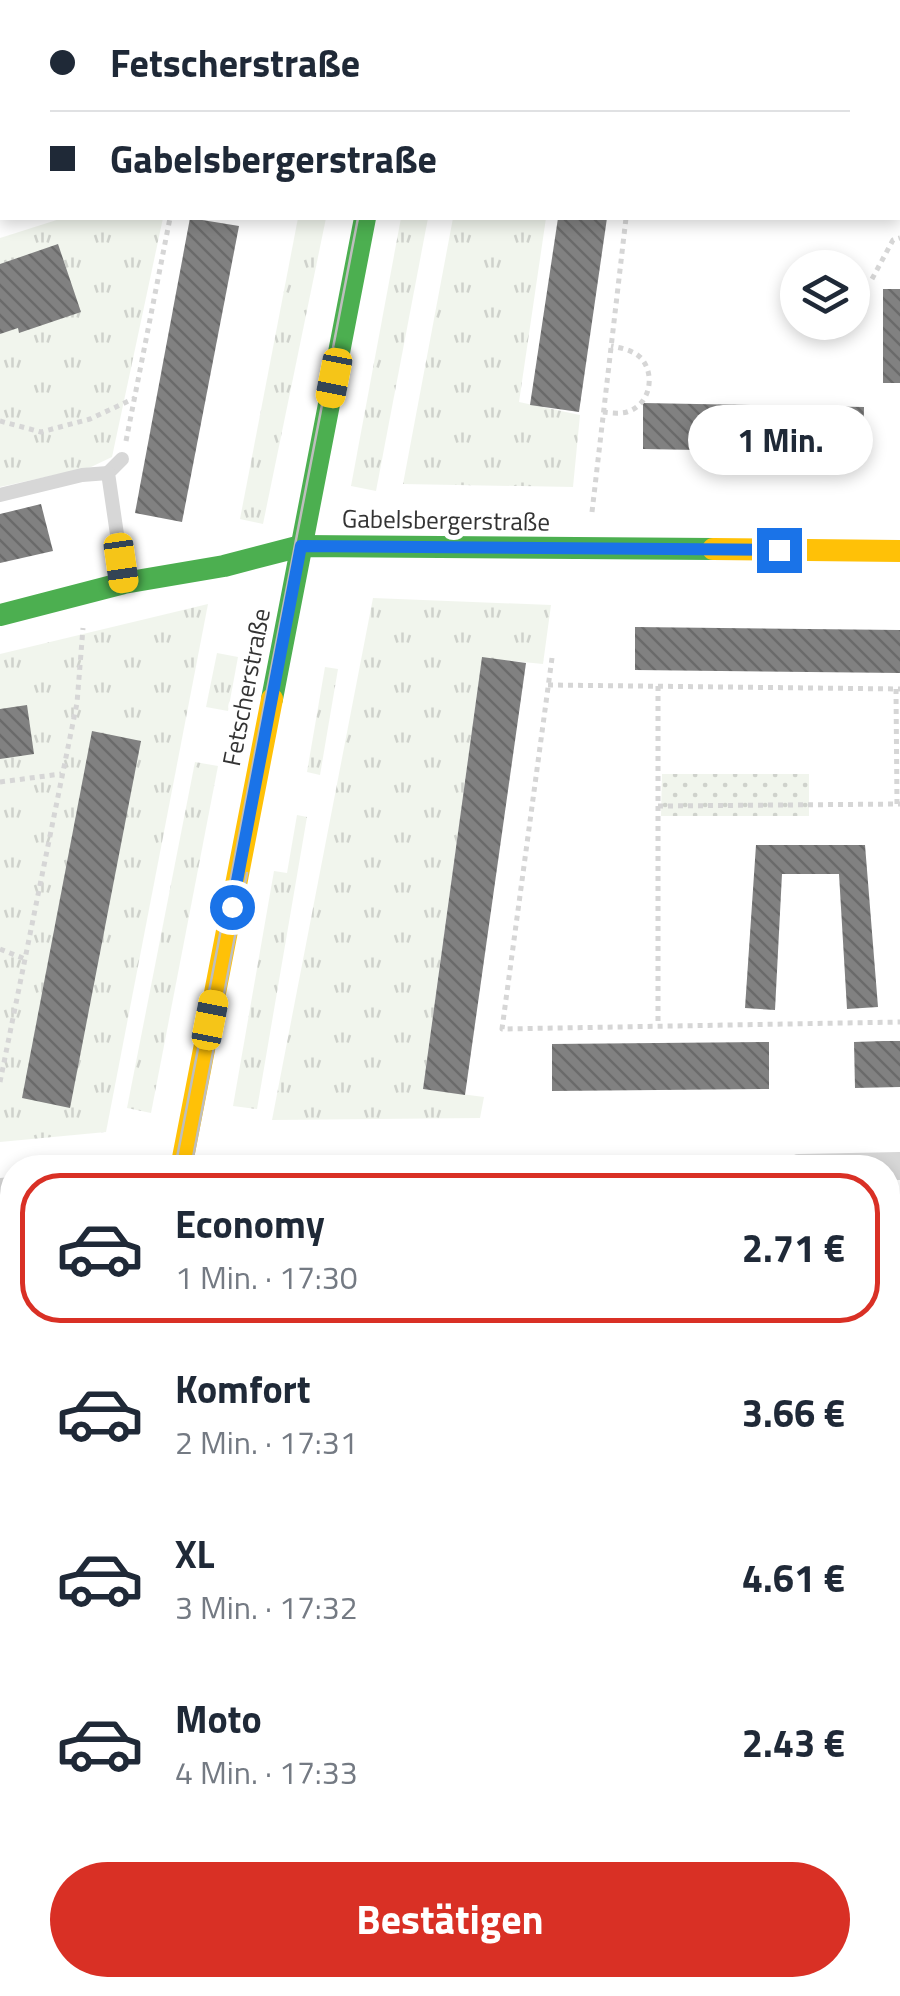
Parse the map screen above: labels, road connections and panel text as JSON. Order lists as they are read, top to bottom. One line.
{"streets":{"main road":["Gabelsbergerstraße","Fetscherstraße"]},"crossings":[["Gabelsbergerstraße","Fetscherstraße"]],"page":{"banner":["Fetscherstraße","Gabelsbergerstraße"],"bubble":"1 Min.","list":[{"name":"Economy","note":"1 Min. · 17:30","value":"2.71 €"},{"name":"Komfort","note":"2 Min. · 17:31","value":"3.66 €"},{"name":"XL","note":"3 Min. · 17:32","value":"4.61 €"},{"name":"Moto","note":"4 Min. · 17:33","value":"2.43 €"}],"buttons":"Bestätigen"}}
